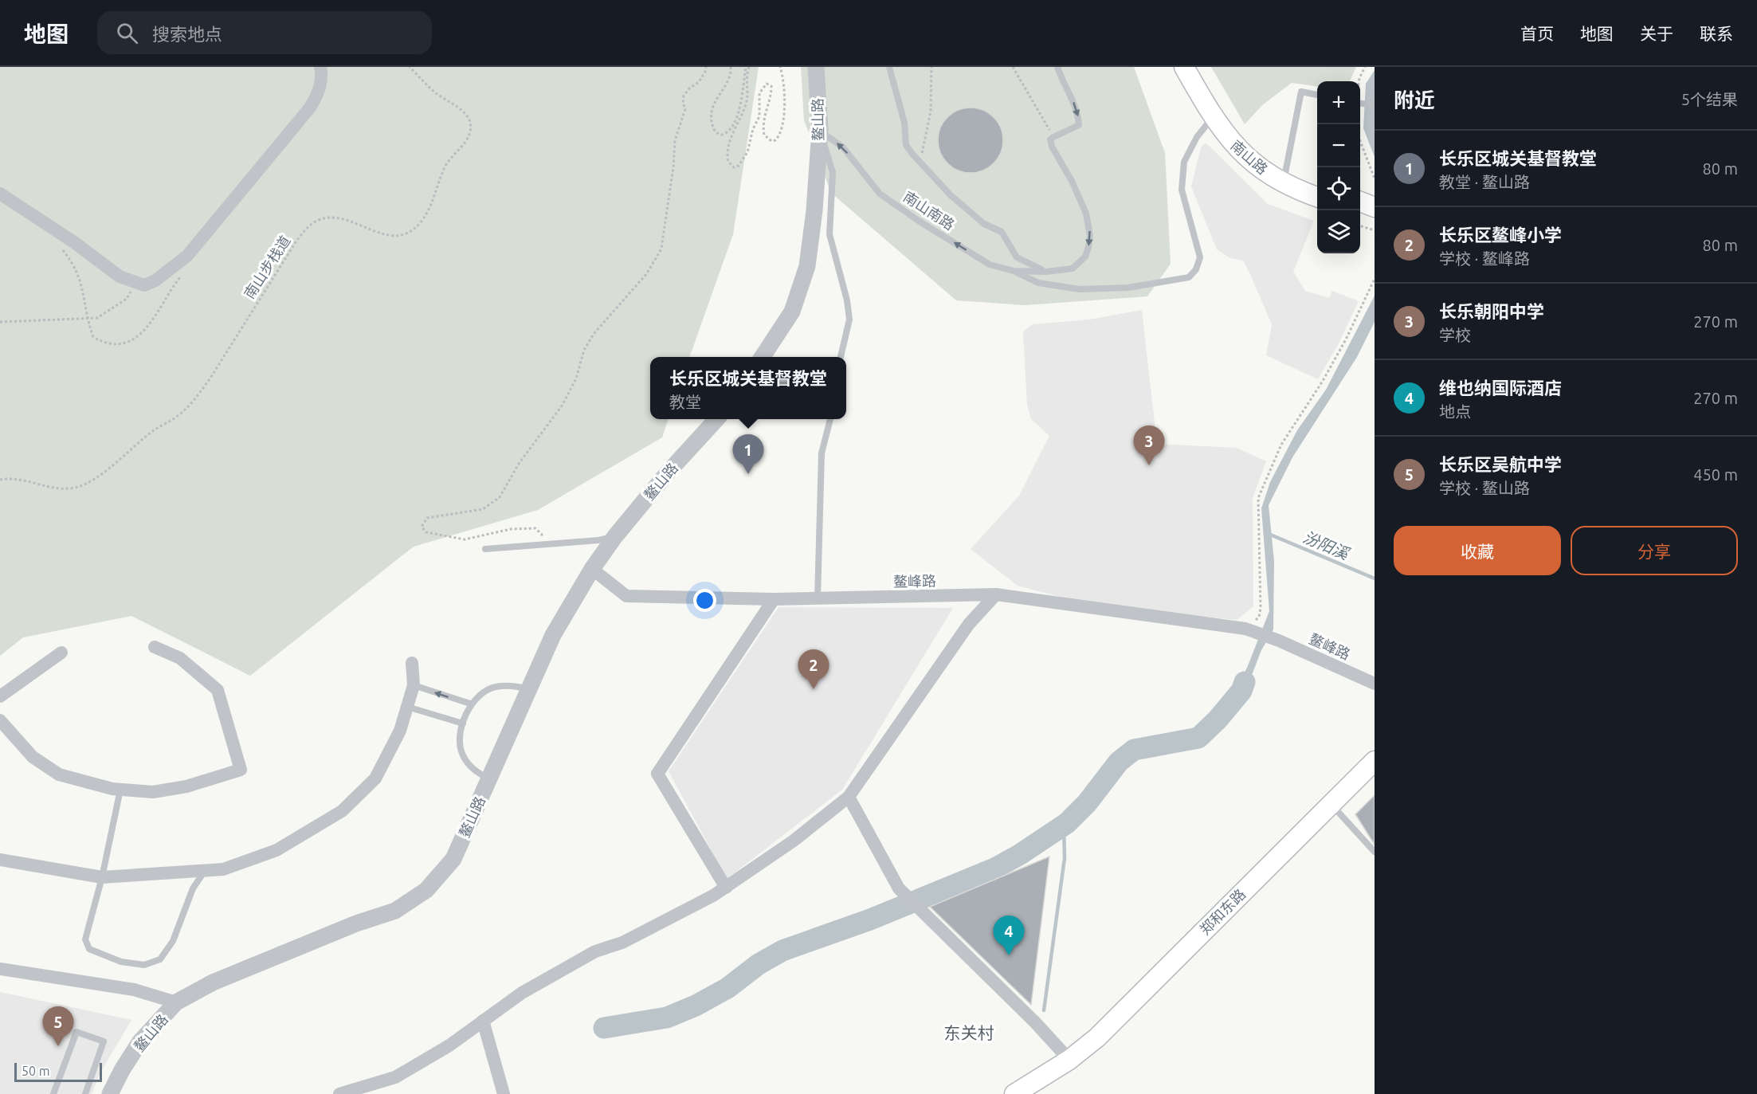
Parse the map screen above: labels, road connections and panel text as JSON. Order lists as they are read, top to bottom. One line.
{"streets":{"main road":["南山路","郑和东路"],"street":["鳌山路","鳌峰路"],"lane":["南山南路"],"path":["南山步栈道"]},"crossings":[["鳌山路","南山南路"],["鳌山路","鳌峰路"]],"districts":["东关村"],"water":["汾阳溪"],"scale_bar":"50 m","page":{"header":"地图","search":"搜索地点","nav":["首页","地图","关于","联系"],"heading":["附近","5个结果"],"map_buttons":["+","−"],"list":[{"mark":"1","name":"长乐区城关基督教堂","note":"教堂 · 鳌山路","value":"80 m"},{"mark":"2","name":"长乐区鳌峰小学","note":"学校 · 鳌峰路","value":"80 m"},{"mark":"3","name":"长乐朝阳中学","note":"学校","value":"270 m"},{"mark":"4","name":"维也纳国际酒店","note":"地点","value":"270 m"},{"mark":"5","name":"长乐区吴航中学","note":"学校 · 鳌山路","value":"450 m"}],"popup":["长乐区城关基督教堂","教堂"],"pins":["3","1","2","4","5"],"buttons":["收藏","分享"],"scale":"50 m"}}
